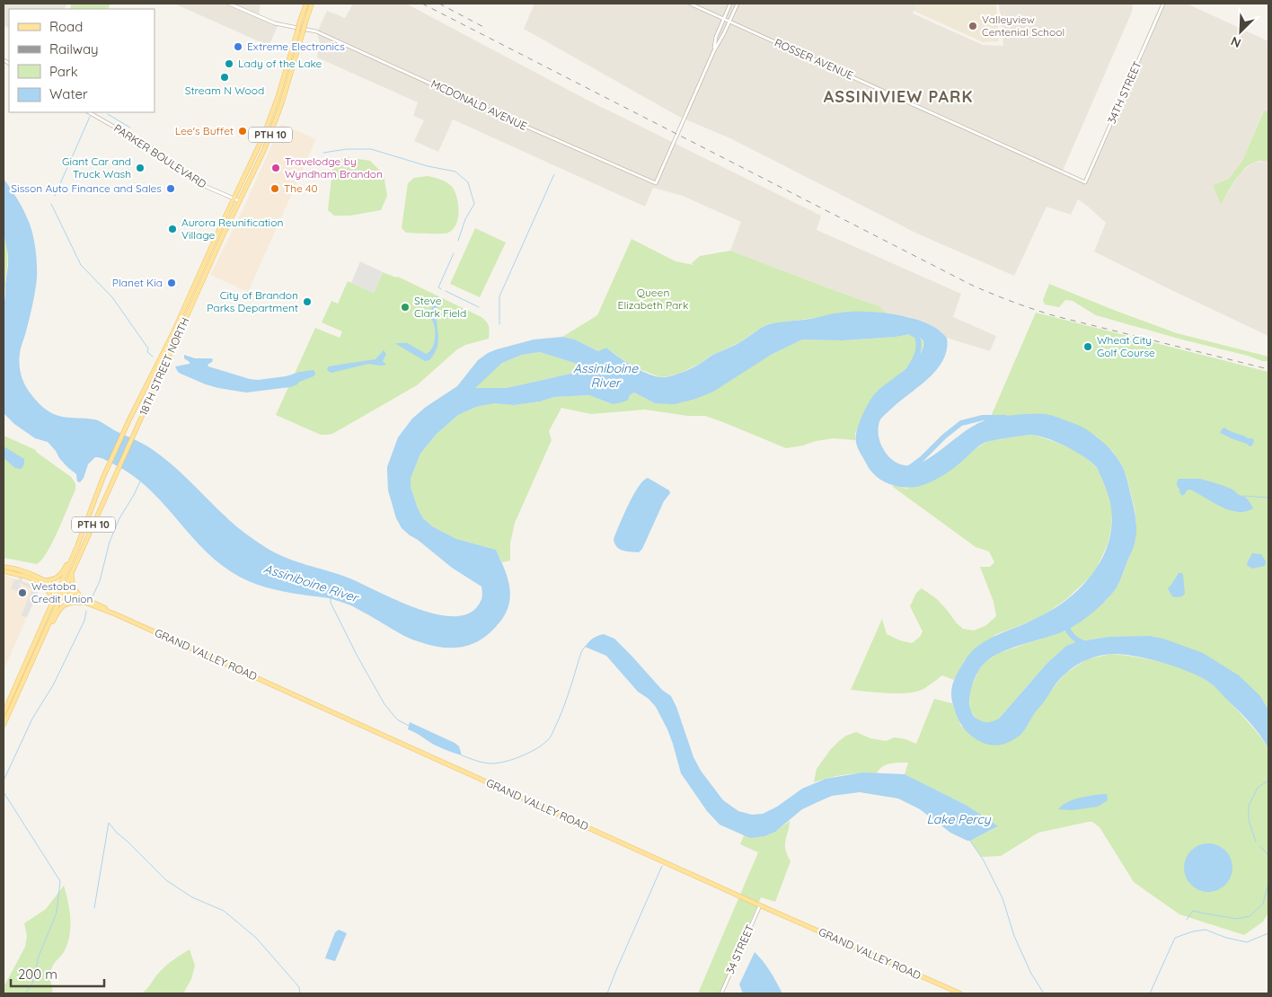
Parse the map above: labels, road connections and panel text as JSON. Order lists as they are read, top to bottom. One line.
{"streets":{"main road":["PTH 10","18TH STREET NORTH","GRAND VALLEY ROAD"],"street":["ROSSER AVENUE","34TH STREET","MCDONALD AVENUE","PARKER BOULEVARD","34 STREET"]},"crossings":[["ROSSER AVENUE","34TH STREET"],["MCDONALD AVENUE","18TH STREET NORTH"],["PARKER BOULEVARD","18TH STREET NORTH"],["18TH STREET NORTH","GRAND VALLEY ROAD"],["GRAND VALLEY ROAD","34 STREET"]],"districts":["ASSINIVIEW PARK"],"water":["Assiniboine River","Lake Percy"],"parks":["Queen Elizabeth Park"],"places":["Valleyview Centenial School","Extreme Electronics","Lady of the Lake","Stream N Wood","Lee's Buffet","Giant Car and Truck Wash","Travelodge by Wyndham Brandon","Sisson Auto Finance and Sales","The 40","Aurora Reunification Village","Planet Kia","City of Brandon Parks Department","Steve Clark Field","Wheat City Golf Course","Westoba Credit Union"],"legend":["Road","Railway","Park","Water"],"scale_bar":"200 m","north":"bottom left"}
